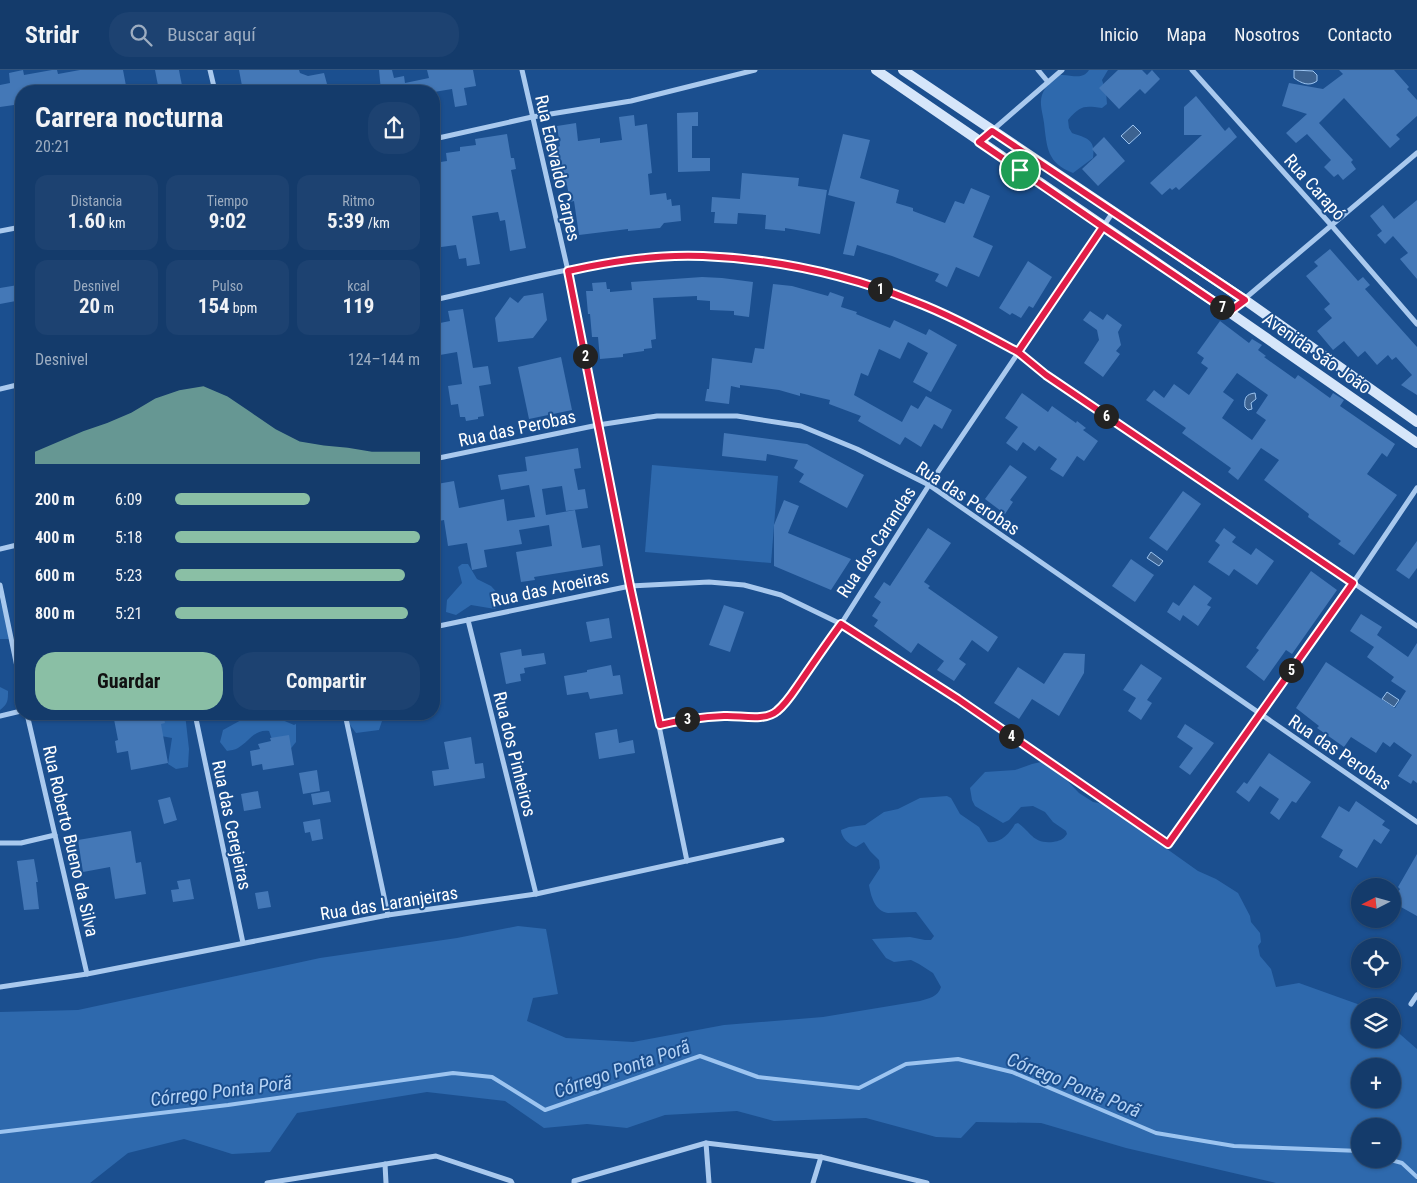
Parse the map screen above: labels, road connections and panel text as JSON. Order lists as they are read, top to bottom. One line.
{"streets":{"street":["Rua Edevaldo Carpes","Rua Carapó","Avenida São João","Rua das Perobas","Rua dos Carandas","Rua das Aroeiras","Rua dos Pinheiros","Rua das Cerejeiras","Rua Roberto Bueno da Silva","Rua das Laranjeiras"]},"crossings":[["Rua Edevaldo Carpes","Rua das Perobas"],["Rua Edevaldo Carpes","Rua dos Carandas"],["Rua Edevaldo Carpes","Rua das Aroeiras"],["Rua Edevaldo Carpes","Rua das Laranjeiras"],["Avenida São João","Rua dos Carandas"],["Rua das Perobas","Rua dos Carandas"],["Rua das Perobas","Rua das Aroeiras"],["Rua dos Carandas","Rua das Aroeiras"],["Rua das Aroeiras","Rua dos Pinheiros"],["Rua dos Pinheiros","Rua das Laranjeiras"],["Rua das Cerejeiras","Rua das Laranjeiras"],["Rua Roberto Bueno da Silva","Rua das Laranjeiras"]],"water":["Córrego Ponta Porã"],"north":"left","page":{"header":"Stridr","search":"Buscar aquí","nav":["Inicio","Mapa","Nosotros","Contacto"],"heading":["Carrera nocturna","20:21"],"stats":[["Distancia","1.60 km"],["Tiempo","9:02"],["Ritmo","5:39 /km"],["Desnivel","20 m"],["Pulso","154 bpm"],["kcal","119"]],"pins":["1","7","2","6","5","3","4"],"chart":["Desnivel","124–144 m"],"list":[{"name":"200 m","note":"6:09"},{"name":"400 m","note":"5:18"},{"name":"600 m","note":"5:23"},{"name":"800 m","note":"5:21"}],"buttons":["Guardar","Compartir"],"map_buttons":["+","−"]}}
